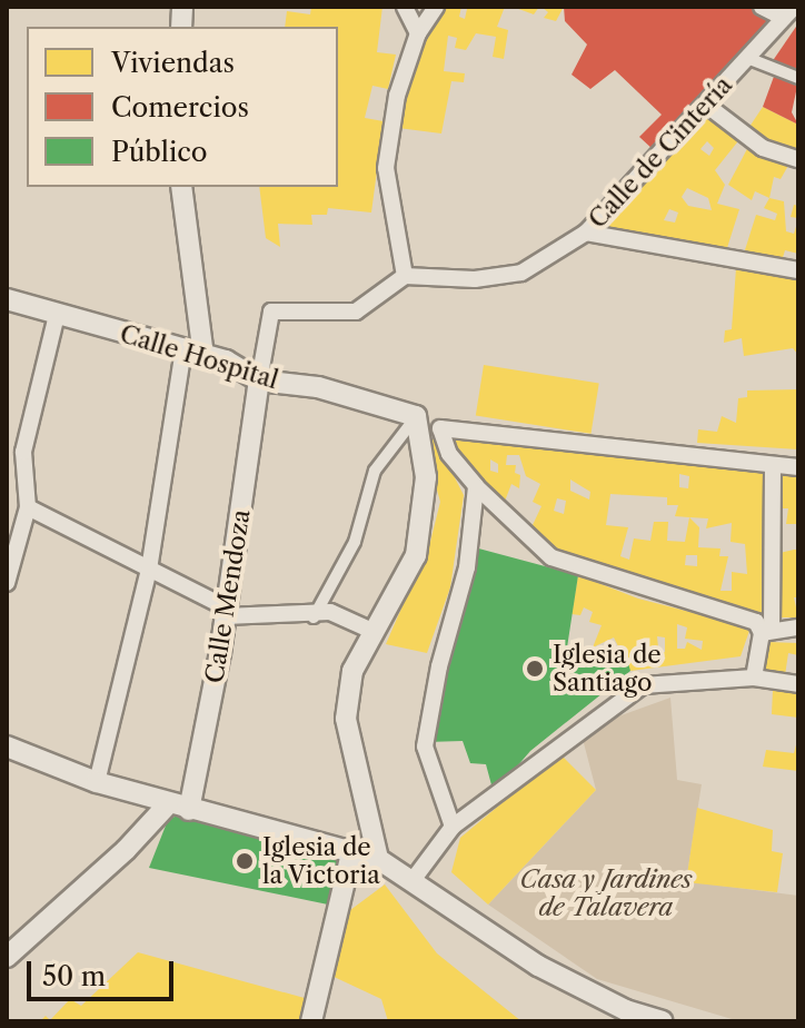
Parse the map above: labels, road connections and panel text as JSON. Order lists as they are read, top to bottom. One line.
{"streets":{"street":["Calle de Cintería","Calle Hospital","Calle Mendoza"]},"crossings":[["Calle Hospital","Calle Mendoza"]],"parks":["Casa y Jardines de Talavera"],"places":["Iglesia de Santiago","Iglesia de la Victoria"],"legend":["Viviendas","Comercios","Público"],"scale_bar":"50 m"}
